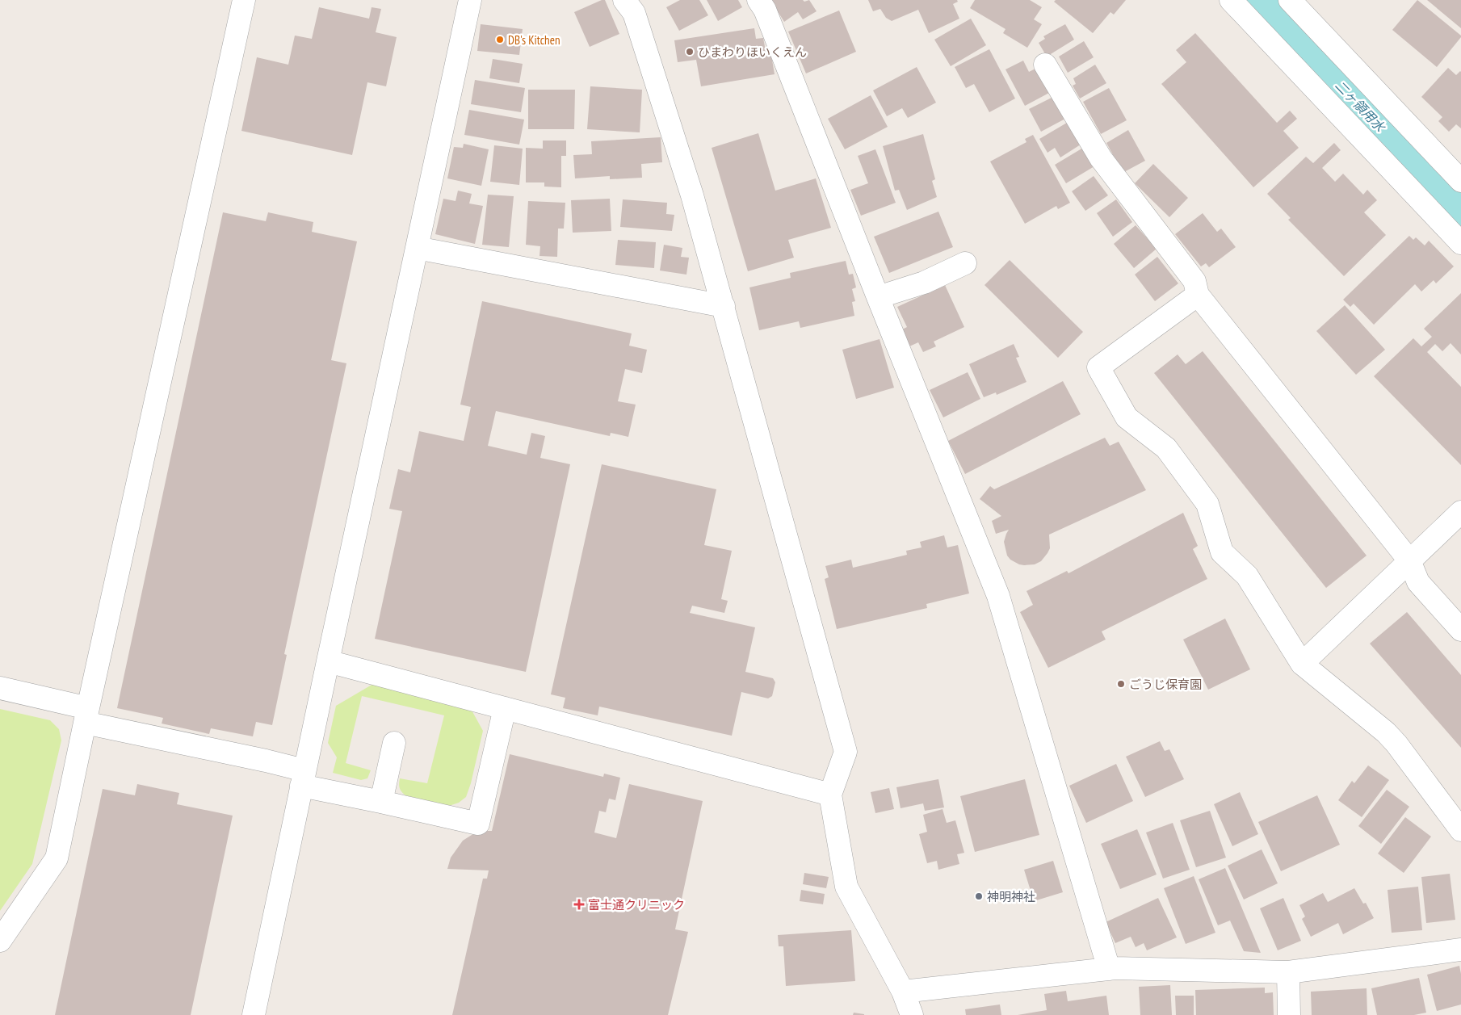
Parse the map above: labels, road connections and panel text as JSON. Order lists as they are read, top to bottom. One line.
{"water":["二ヶ領用水"],"places":{"other":["DB's Kitchen","ひまわりほいくえん","ごうじ保育園","神明神社"],"health":["富士通クリニック"]}}
